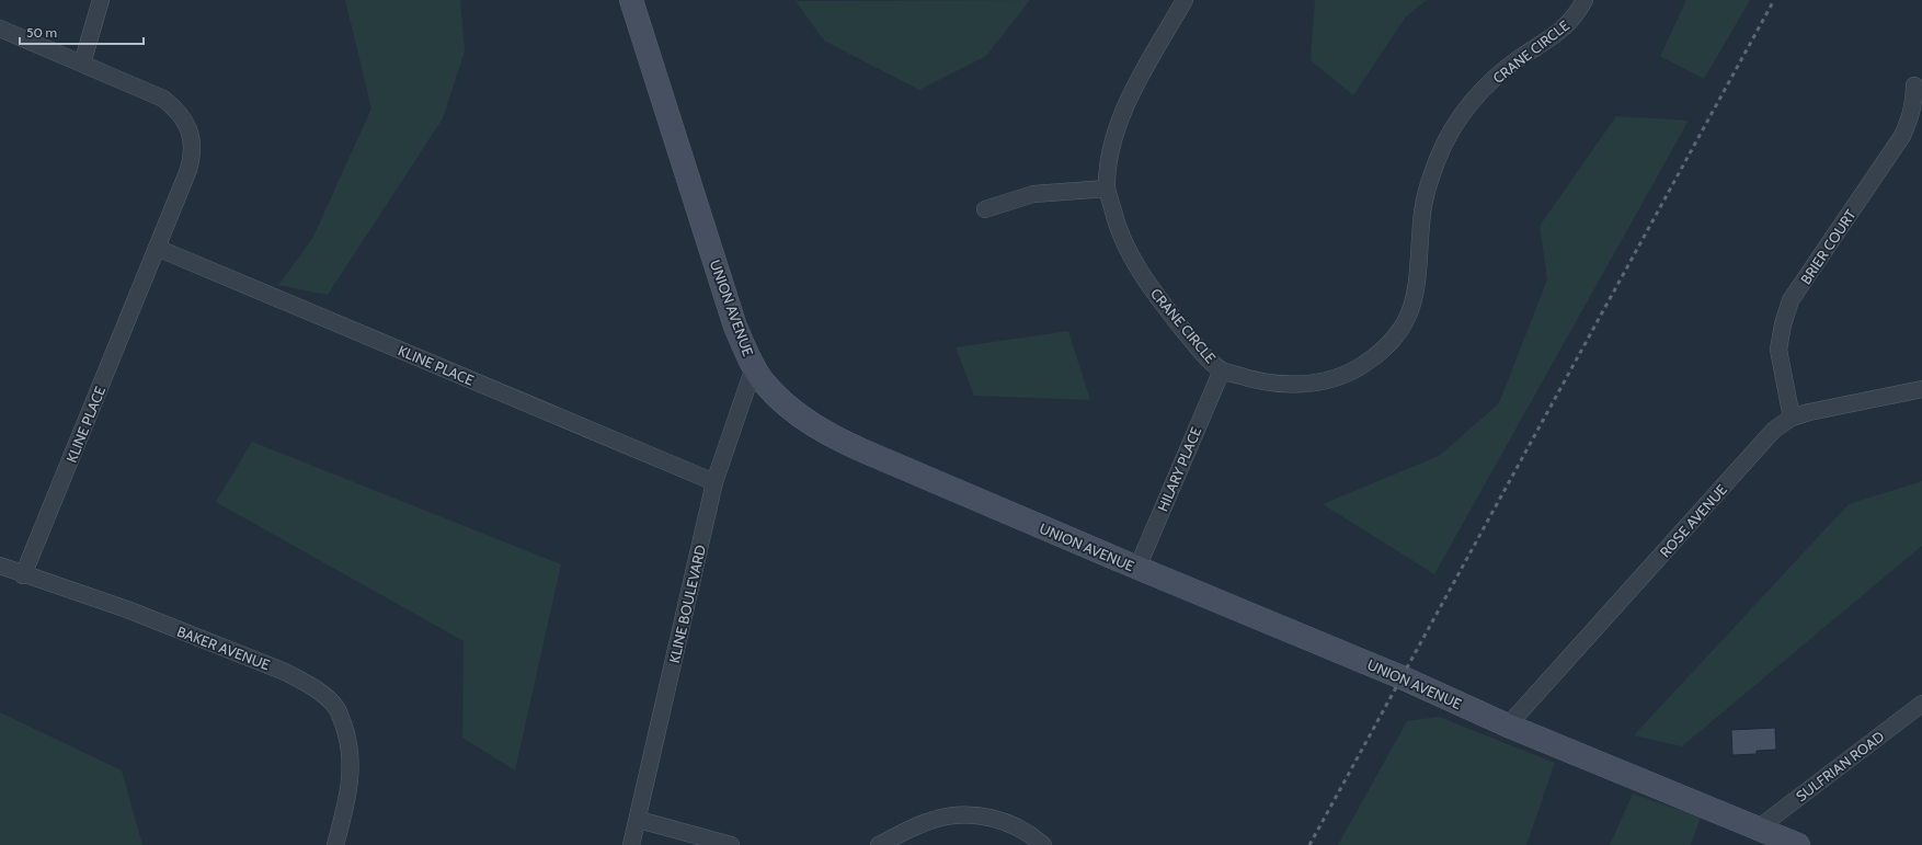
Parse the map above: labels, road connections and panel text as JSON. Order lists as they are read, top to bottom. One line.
{"streets":{"main road":["UNION AVENUE"],"street":["CRANE CIRCLE","BRIER COURT","KLINE PLACE","HILARY PLACE","ROSE AVENUE","KLINE BOULEVARD","BAKER AVENUE","SULFRIAN ROAD"]},"crossings":[["CRANE CIRCLE","HILARY PLACE"],["BRIER COURT","ROSE AVENUE"],["UNION AVENUE","HILARY PLACE"],["UNION AVENUE","ROSE AVENUE"],["UNION AVENUE","KLINE BOULEVARD"],["UNION AVENUE","SULFRIAN ROAD"],["KLINE PLACE","KLINE BOULEVARD"],["KLINE PLACE","BAKER AVENUE"]],"scale_bar":"50 m"}
